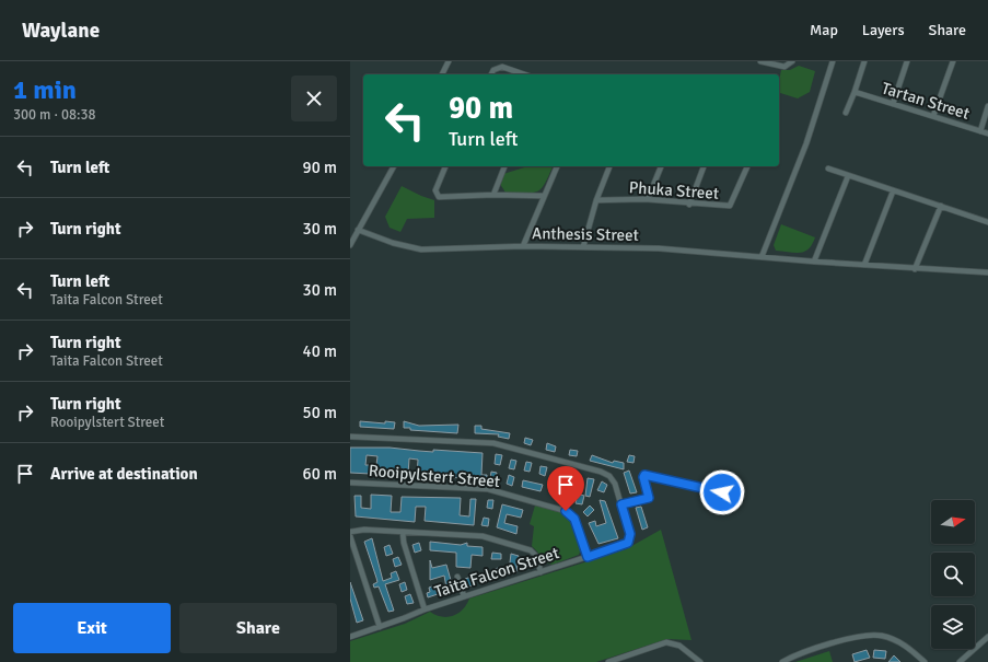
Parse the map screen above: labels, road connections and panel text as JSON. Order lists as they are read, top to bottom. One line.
{"streets":{"street":["Tartan Street","Phuka Street","Anthesis Street","Rooipylstert Street","Taita Falcon Street"]},"crossings":[["Phuka Street","Anthesis Street"],["Rooipylstert Street","Taita Falcon Street"]],"north":"right","page":{"header":"Waylane","nav":["Map","Layers","Share"],"heading":["1 min","300 m · 08:38"],"turn":["90 m","Turn left"],"list":[{"name":"Turn left","value":"90 m"},{"name":"Turn right","value":"30 m"},{"name":"Turn left","note":"Taita Falcon Street","value":"30 m"},{"name":"Turn right","note":"Taita Falcon Street","value":"40 m"},{"name":"Turn right","note":"Rooipylstert Street","value":"50 m"},{"name":"Arrive at destination","value":"60 m"}],"buttons":["Exit","Share"]}}
